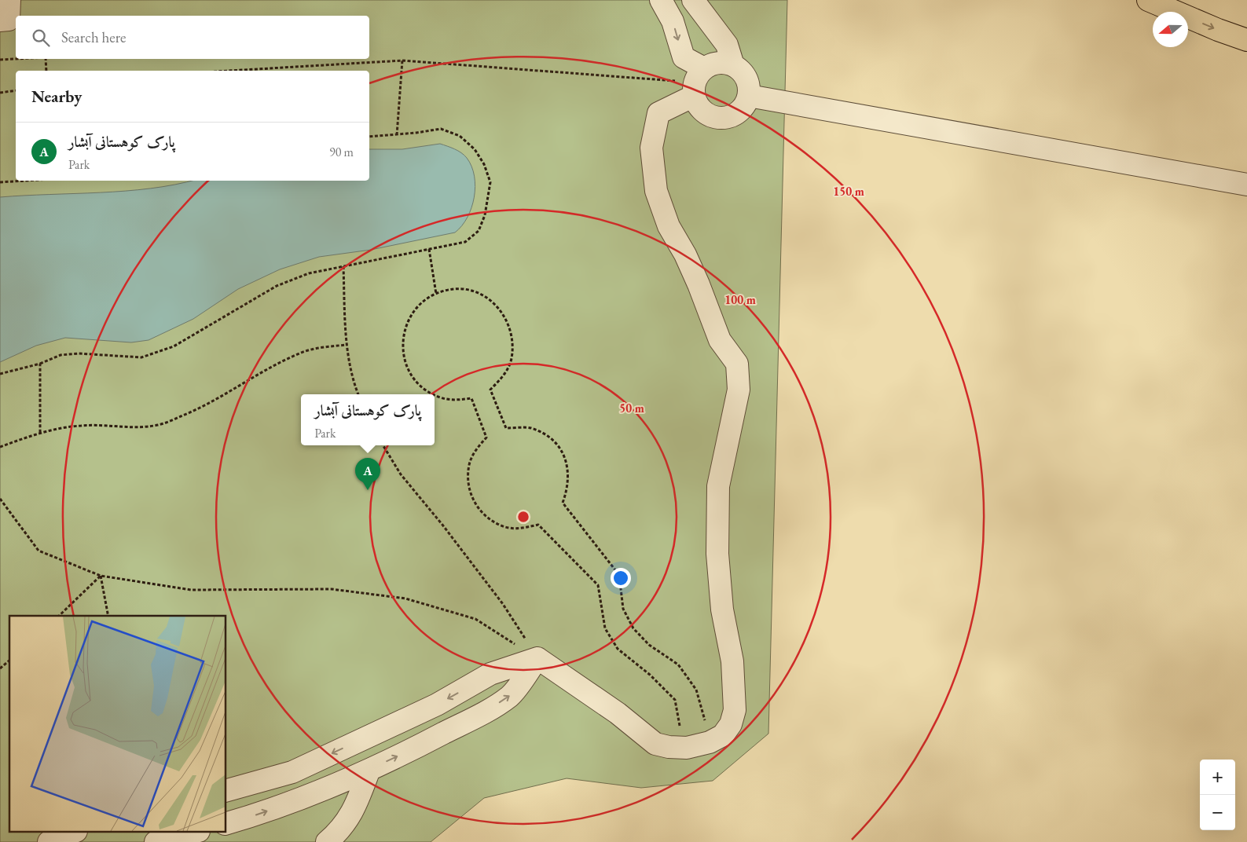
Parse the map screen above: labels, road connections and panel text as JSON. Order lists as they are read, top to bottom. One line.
{"north":"left","page":{"search":"Search here","heading":"Nearby","list":[{"mark":"A","name":"پارک کوهستانی آبشار","note":"Park","value":"90 m"}],"popup":["پارک کوهستانی آبشار","Park"],"pins":"A","map_buttons":["+","−"]},"rings":["150 m","100 m","50 m"]}
